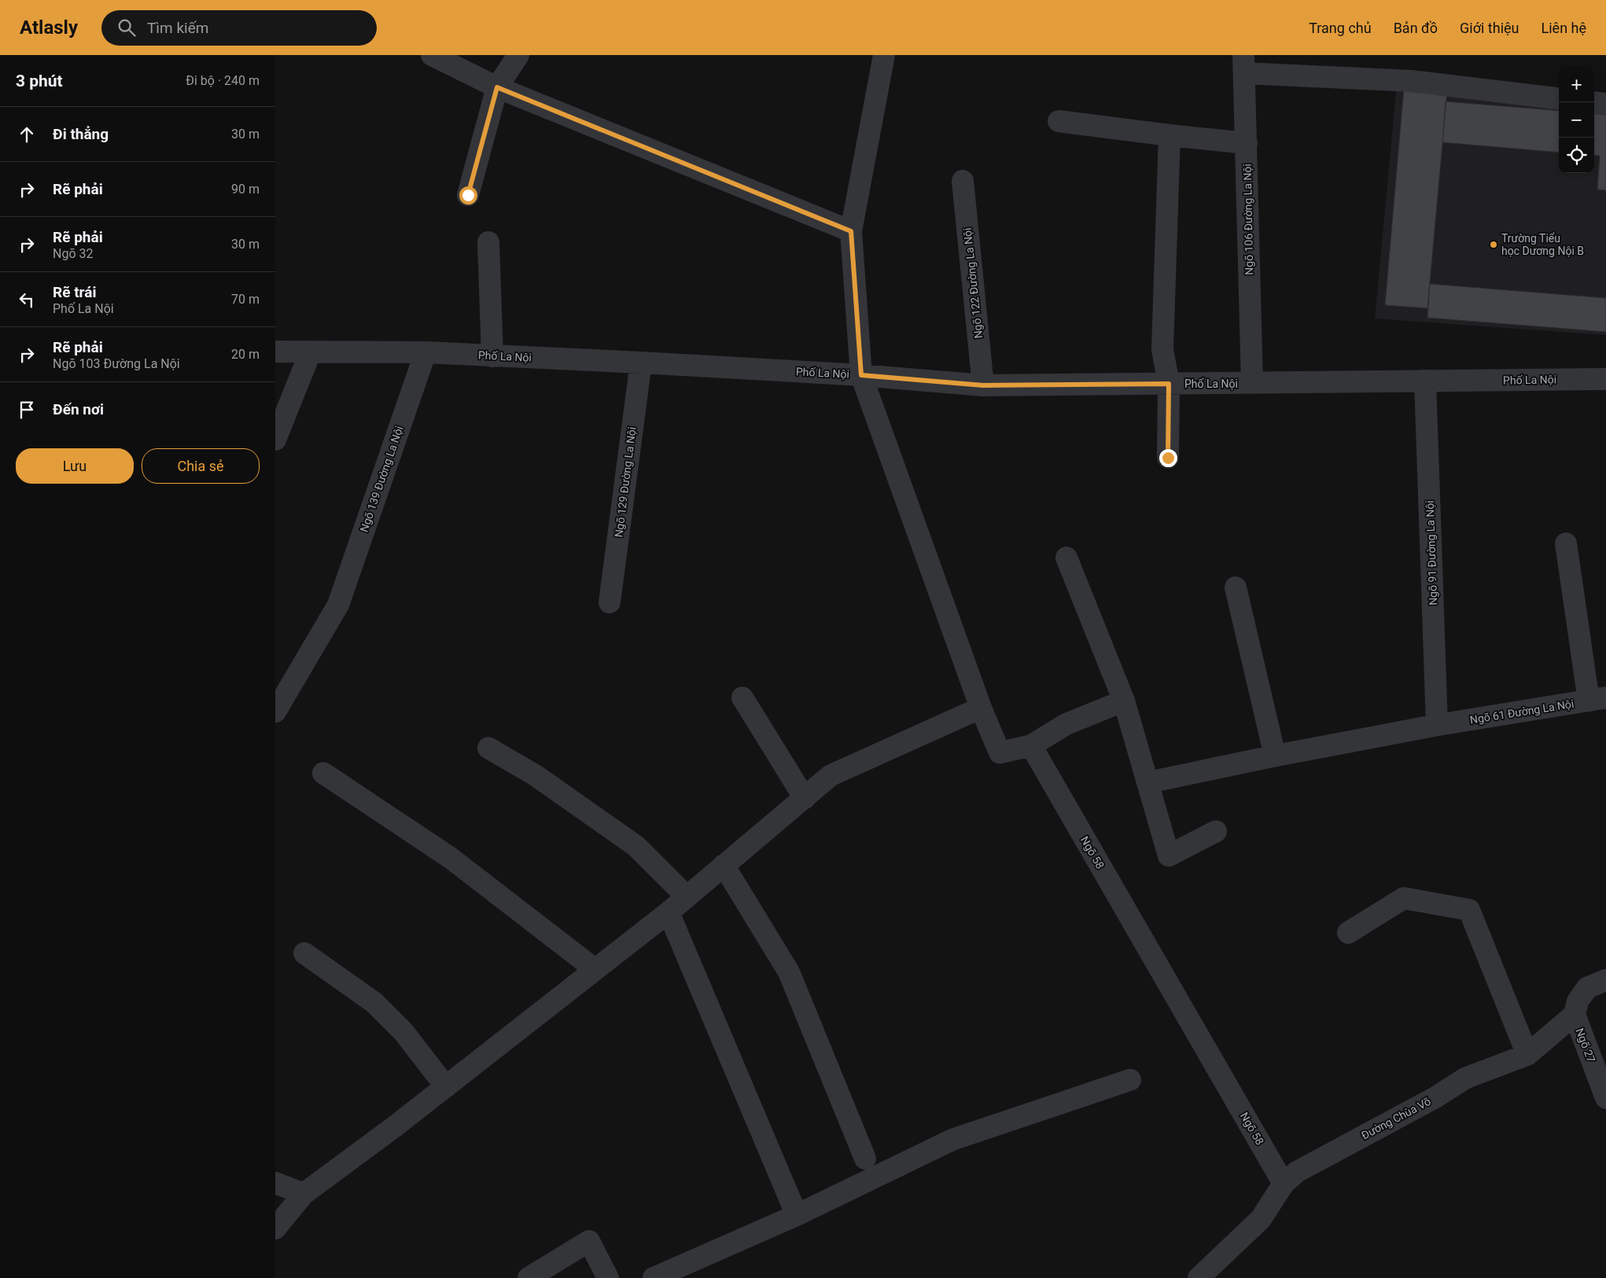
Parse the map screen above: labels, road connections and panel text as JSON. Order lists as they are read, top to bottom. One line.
{"streets":{"street":["Ngõ 106 Đường La Nội","Ngõ 122 Đường La Nội","Phố La Nội","Ngõ 139 Đường La Nội","Ngõ 129 Đường La Nội","Ngõ 91 Đường La Nội","Ngõ 61 Đường La Nội","Ngõ 58","Ngõ 27","Đường Chùa Võ"]},"crossings":[["Ngõ 106 Đường La Nội","Phố La Nội"],["Ngõ 122 Đường La Nội","Phố La Nội"],["Phố La Nội","Ngõ 139 Đường La Nội"],["Phố La Nội","Ngõ 129 Đường La Nội"],["Phố La Nội","Ngõ 91 Đường La Nội"],["Ngõ 91 Đường La Nội","Ngõ 61 Đường La Nội"],["Ngõ 58","Đường Chùa Võ"],["Ngõ 27","Đường Chùa Võ"]],"places":["Trường Tiểu học Dương Nội B"],"page":{"header":"Atlasly","search":"Tìm kiếm","nav":["Trang chủ","Bản đồ","Giới thiệu","Liên hệ"],"heading":["3 phút","Đi bộ · 240 m"],"map_buttons":["+","−"],"list":[["Đi thẳng","30 m"],["Rẽ phải","90 m"],["Rẽ phải","Ngõ 32","30 m"],["Rẽ trái","Phố La Nội","70 m"],["Rẽ phải","Ngõ 103 Đường La Nội","20 m"],"Đến nơi"],"buttons":["Lưu","Chia sẻ"]}}
